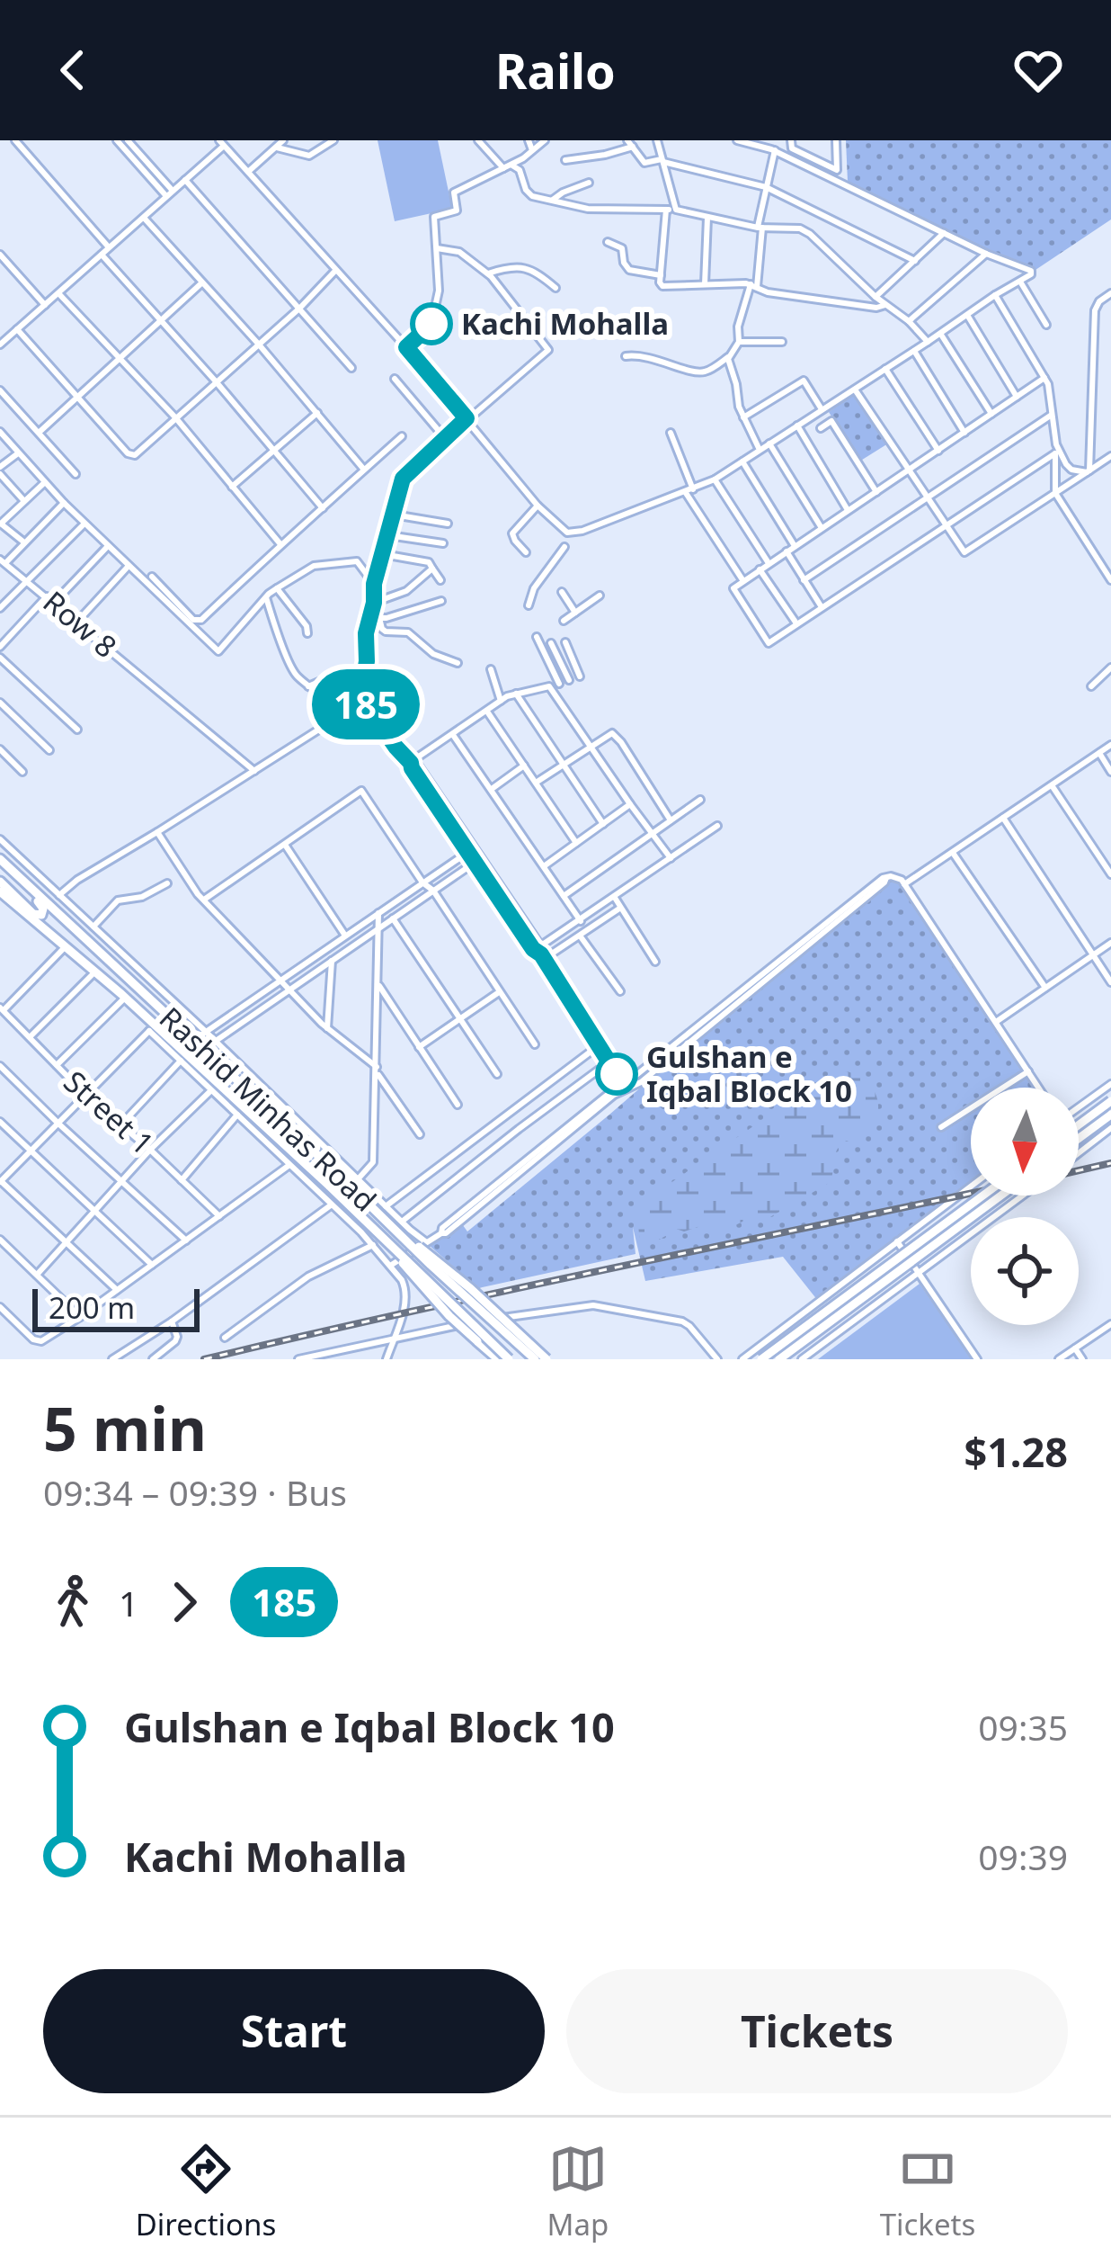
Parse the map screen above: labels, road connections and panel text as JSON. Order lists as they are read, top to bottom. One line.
{"streets":{"main road":["Rashid Minhas Road"],"street":["Row 8","Street 1"]},"places":["Kachi Mohalla","Gulshan e Iqbal Block 10"],"lines":["bus line 185"],"scale_bar":"200 m","north":"bottom","page":{"header":"Railo","on_map":"185","scale":"200 m","heading":["5 min","09:34 – 09:39 · Bus","$1.28"],"legs":["1","185"],"list":[{"name":"Gulshan e Iqbal Block 10","value":"09:35"},{"name":"Kachi Mohalla","value":"09:39"}],"buttons":["Start","Tickets"],"tabs":["Directions","Map","Tickets"]}}
